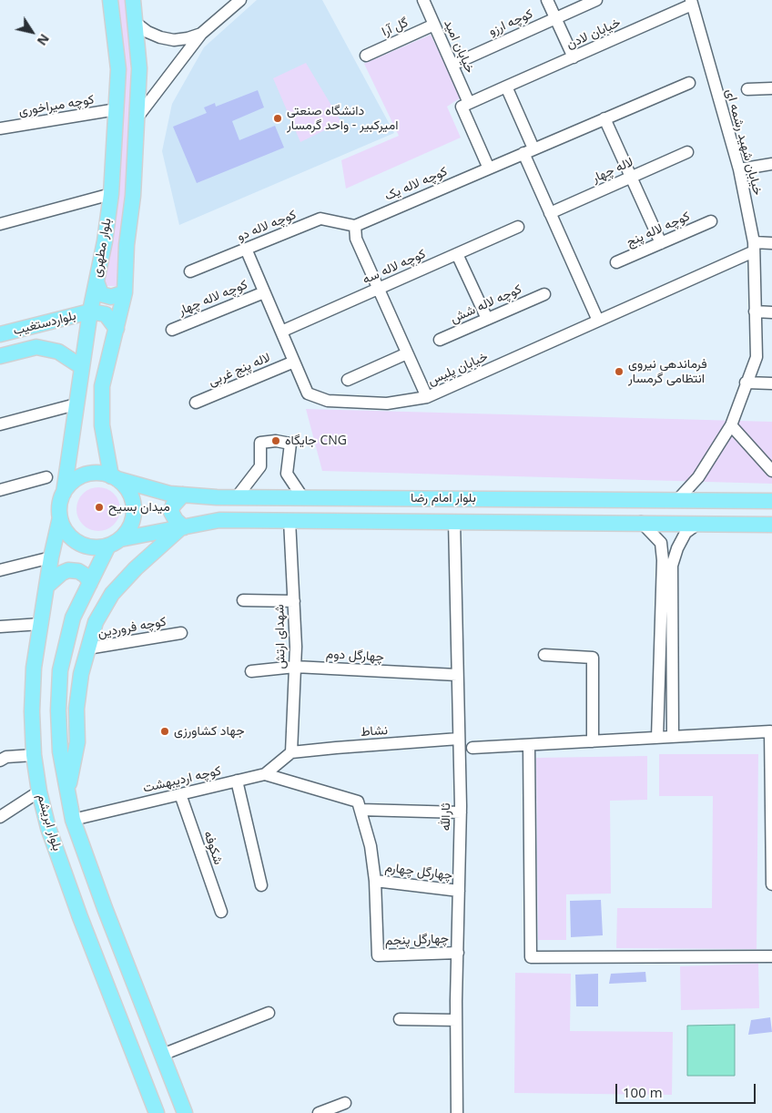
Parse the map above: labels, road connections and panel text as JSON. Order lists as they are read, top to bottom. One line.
{"streets":{"main road":["بلوار مطهری","بلواردستغیب","بلوار امام رضا","بلوار ابریشم"],"street":["کوچه ارزو","گل آرا","خیابان لادن","خیابان امید","کوچه میراخوری","خیابان شهید رشمه ای","لاله چهار","کوچه لاله یک","کوچه لاله دو","کوچه لاله پنج","کوچه لاله سه","کوچه لاله چهار","کوچه لاله شش","خیابان پلیس","لاله پنج غربی","کوچه فروردین","شهدای ارتش","چهارگل دوم","نشاط","کوچه اردیبهشت","ثارالله","شکوفه","چهارگل چهارم","چهارگل پنجم"]},"crossings":[["کوچه ارزو","خیابان امید"],["گل آرا","خیابان امید"],["خیابان لادن","خیابان امید"],["خیابان لادن","خیابان شهید رشمه ای"],["کوچه میراخوری","بلوار مطهری"],["خیابان شهید رشمه ای","خیابان پلیس"],["خیابان شهید رشمه ای","بلوار امام رضا"],["کوچه لاله یک","کوچه لاله دو"],["کوچه لاله دو","خیابان پلیس"],["بلوار مطهری","بلواردستغیب"],["بلوار مطهری","بلوار امام رضا"],["بلوار مطهری","بلوار ابریشم"],["کوچه لاله سه","خیابان پلیس"],["کوچه لاله چهار","خیابان پلیس"],["خیابان پلیس","لاله پنج غربی"],["بلوار امام رضا","شهدای ارتش"],["بلوار امام رضا","ثارالله"],["بلوار امام رضا","بلوار ابریشم"],["شهدای ارتش","چهارگل دوم"],["شهدای ارتش","نشاط"],["شهدای ارتش","کوچه اردیبهشت"],["چهارگل دوم","ثارالله"],["نشاط","کوچه اردیبهشت"],["نشاط","ثارالله"],["کوچه اردیبهشت","بلوار ابریشم"],["کوچه اردیبهشت","شکوفه"],["ثارالله","چهارگل چهارم"],["ثارالله","چهارگل پنجم"],["چهارگل چهارم","چهارگل پنجم"]],"places":["دانشگاه صنعتی امیرکبیر - واحد گرمسار","فرماندهی نیروی انتظامی گرمسار","جایگاه CNG","میدان بسیح","جهاد کشاورزی"],"scale_bar":"100 m","north":"bottom right"}
